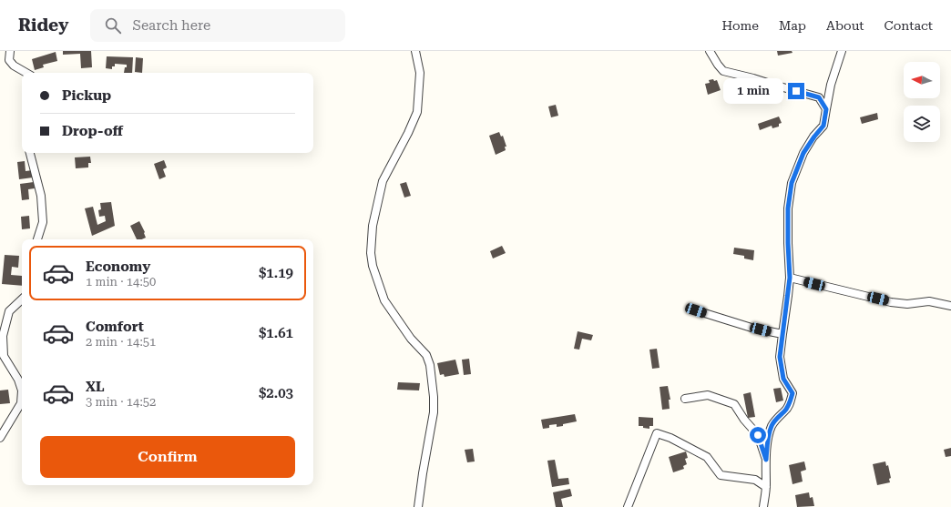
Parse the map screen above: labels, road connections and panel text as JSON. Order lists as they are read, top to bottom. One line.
{"north":"left","page":{"header":"Ridey","search":"Search here","nav":["Home","Map","About","Contact"],"banner":["Pickup","Drop-off"],"bubble":"1 min","list":[{"name":"Economy","note":"1 min · 14:50","value":"$1.19"},{"name":"Comfort","note":"2 min · 14:51","value":"$1.61"},{"name":"XL","note":"3 min · 14:52","value":"$2.03"}],"buttons":"Confirm"}}
